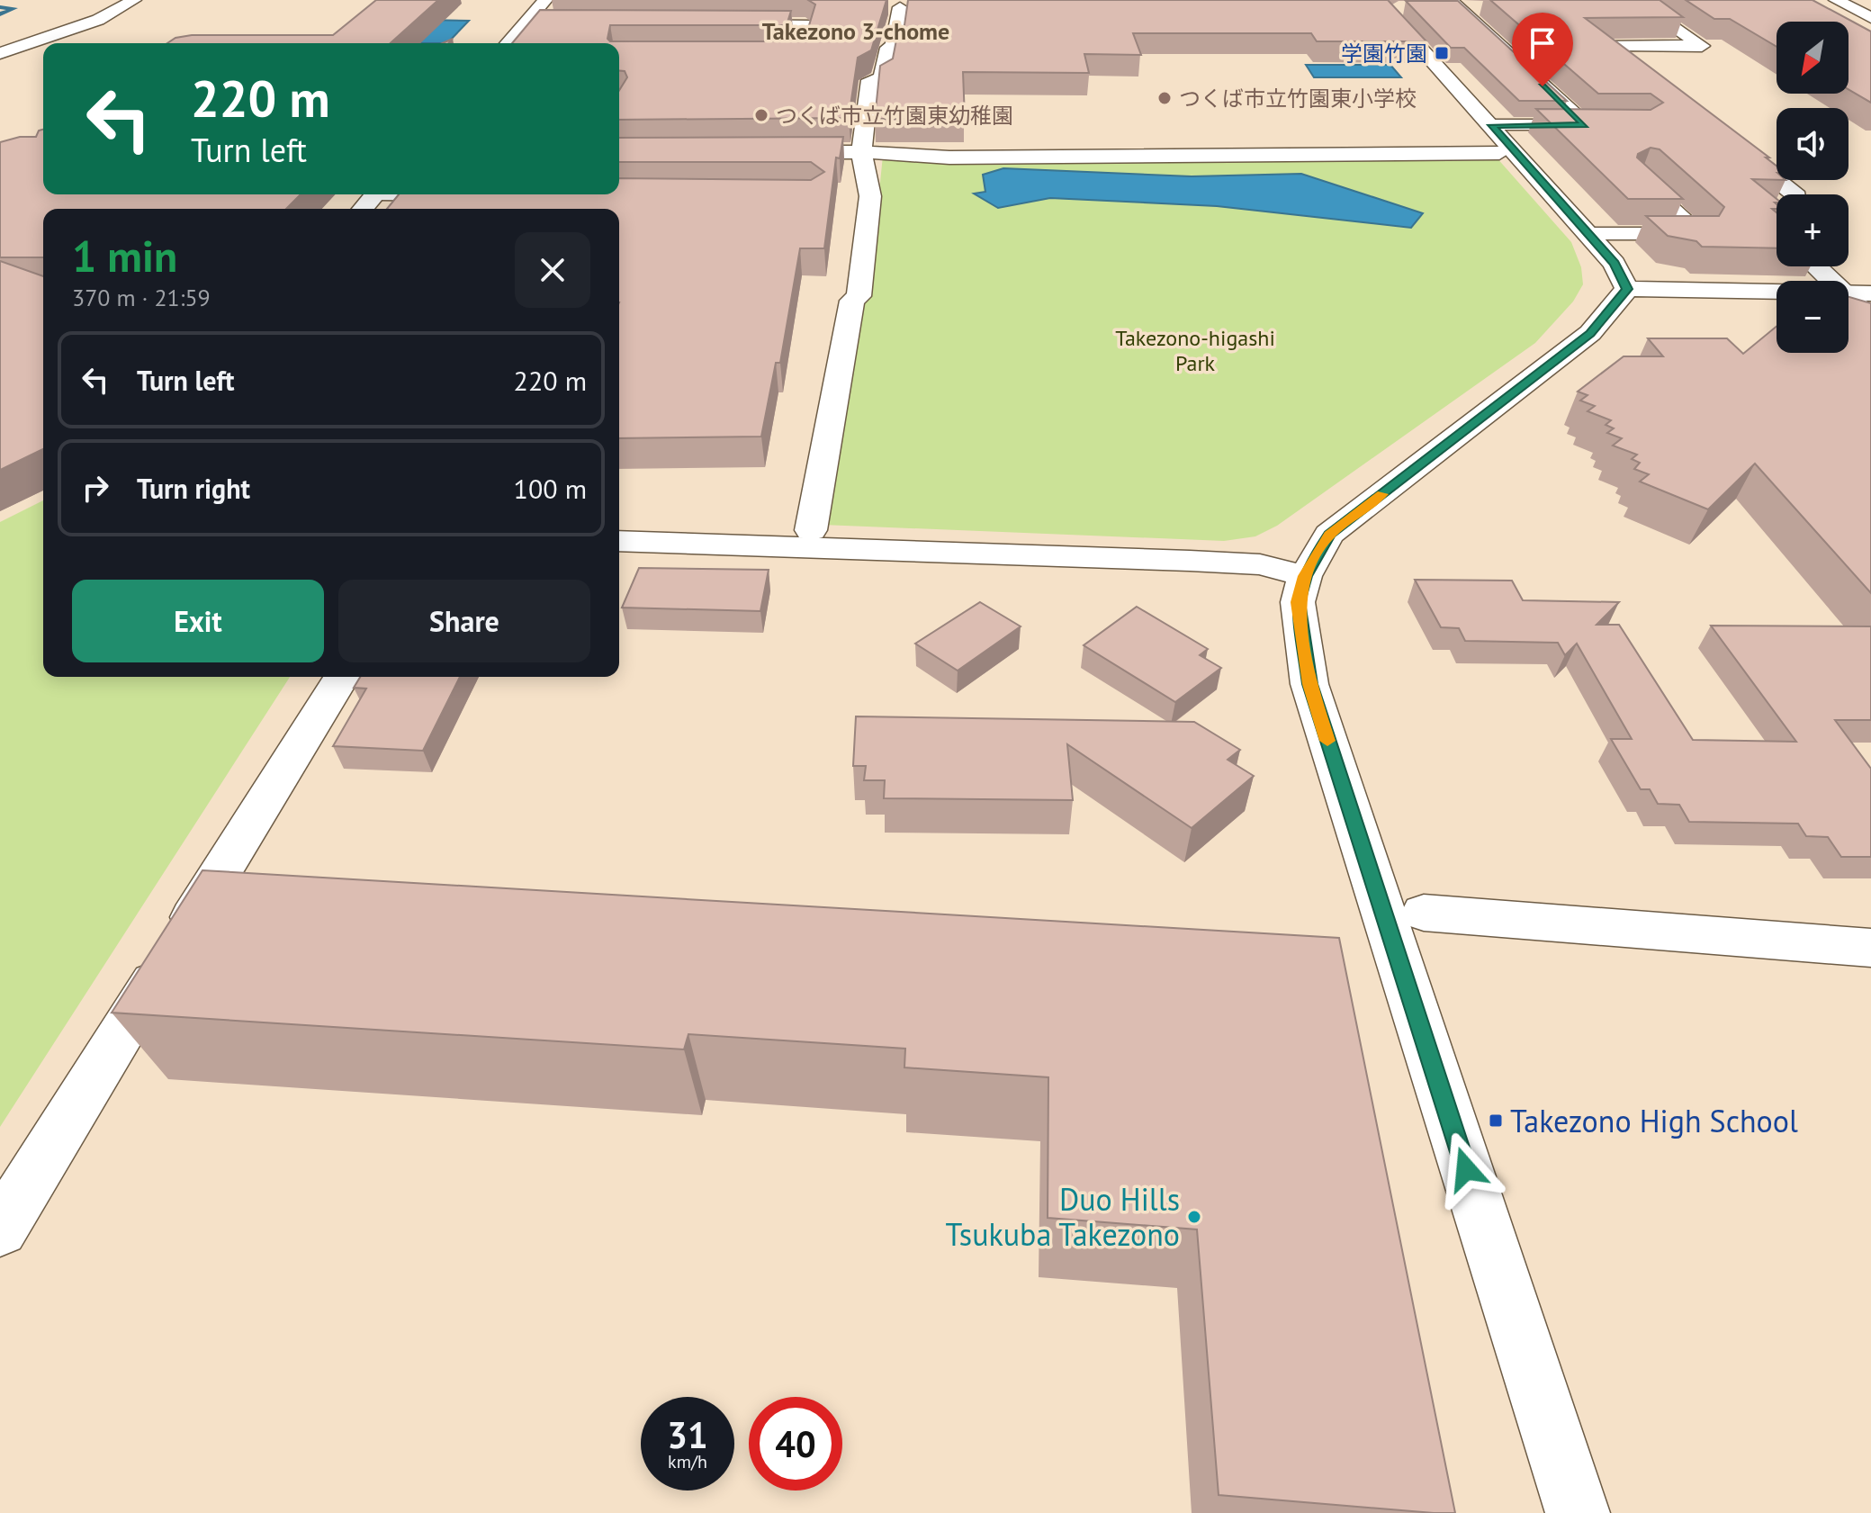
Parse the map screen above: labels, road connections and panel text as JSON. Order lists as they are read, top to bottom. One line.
{"districts":["Takezono 3-chome"],"parks":["Takezono-higashi Park"],"places":{"transit":["学園竹園","Takezono High School"],"other":["つくば市立竹園東小学校","つくば市立竹園東幼稚園","Duo Hills Tsukuba Takezono"]},"north":"bottom left","page":{"map_buttons":["+","−"],"turn":["220 m","Turn left"],"heading":["1 min","370 m · 21:59"],"list":[{"name":"Turn left","value":"220 m"},{"name":"Turn right","value":"100 m"}],"buttons":["Exit","Share"],"speed":"31 km/h","limit":"40"}}
